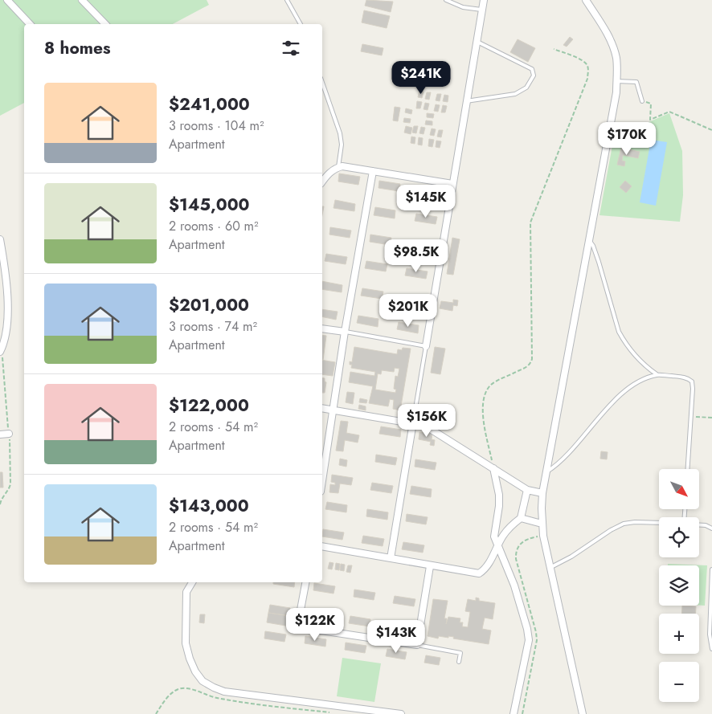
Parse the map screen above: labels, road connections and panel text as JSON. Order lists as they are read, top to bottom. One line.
{"north":"bottom right","page":{"heading":"8 homes","price":["$241K","$170K","$145K","$98.5K","$201K","$156K","$122K","$143K"],"list":[{"name":"$241,000","note":"3 rooms · 104 m² · Apartment"},{"name":"$145,000","note":"2 rooms · 60 m² · Apartment"},{"name":"$201,000","note":"3 rooms · 74 m² · Apartment"},{"name":"$122,000","note":"2 rooms · 54 m² · Apartment"},{"name":"$143,000","note":"2 rooms · 54 m² · Apartment"}],"map_buttons":["+","−"]}}
